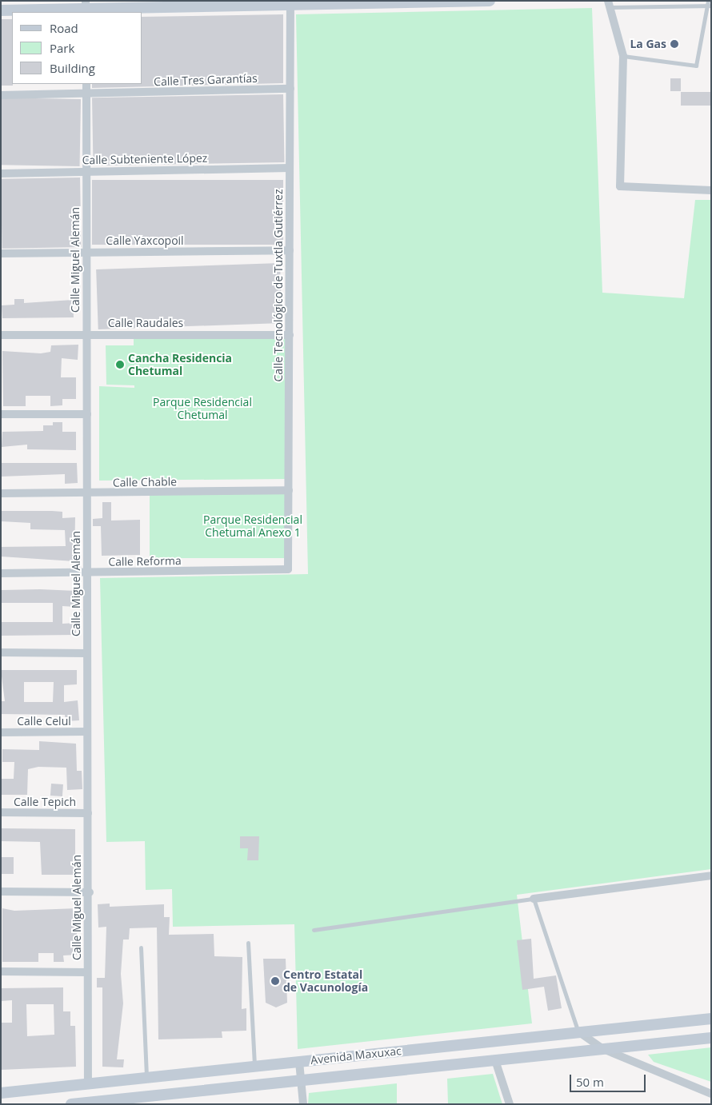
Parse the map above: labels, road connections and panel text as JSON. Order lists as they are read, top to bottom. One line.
{"streets":{"main road":["Avenida Maxuxac"],"street":["Calle Tres Garantías","Calle Subteniente López","Calle Yaxcopoil","Calle Miguel Alemán","Calle Tecnológico de Tuxtla Gutiérrez","Calle Raudales","Calle Chable","Calle Reforma","Calle Celul","Calle Tepich"]},"crossings":[["Calle Tres Garantías","Calle Miguel Alemán"],["Calle Tres Garantías","Calle Tecnológico de Tuxtla Gutiérrez"],["Calle Subteniente López","Calle Miguel Alemán"],["Calle Subteniente López","Calle Tecnológico de Tuxtla Gutiérrez"],["Calle Yaxcopoil","Calle Miguel Alemán"],["Calle Yaxcopoil","Calle Tecnológico de Tuxtla Gutiérrez"],["Calle Miguel Alemán","Calle Raudales"],["Calle Miguel Alemán","Calle Chable"],["Calle Miguel Alemán","Calle Reforma"],["Calle Miguel Alemán","Calle Celul"],["Calle Miguel Alemán","Calle Tepich"],["Calle Miguel Alemán","Avenida Maxuxac"],["Calle Tecnológico de Tuxtla Gutiérrez","Calle Raudales"],["Calle Tecnológico de Tuxtla Gutiérrez","Calle Chable"],["Calle Tecnológico de Tuxtla Gutiérrez","Calle Reforma"]],"parks":["Parque Residencial Chetumal","Parque Residencial Chetumal Anexo 1"],"places":["La Gas","Cancha Residencia Chetumal","Centro Estatal de Vacunología"],"legend":["Road","Park","Building"],"scale_bar":"50 m"}
